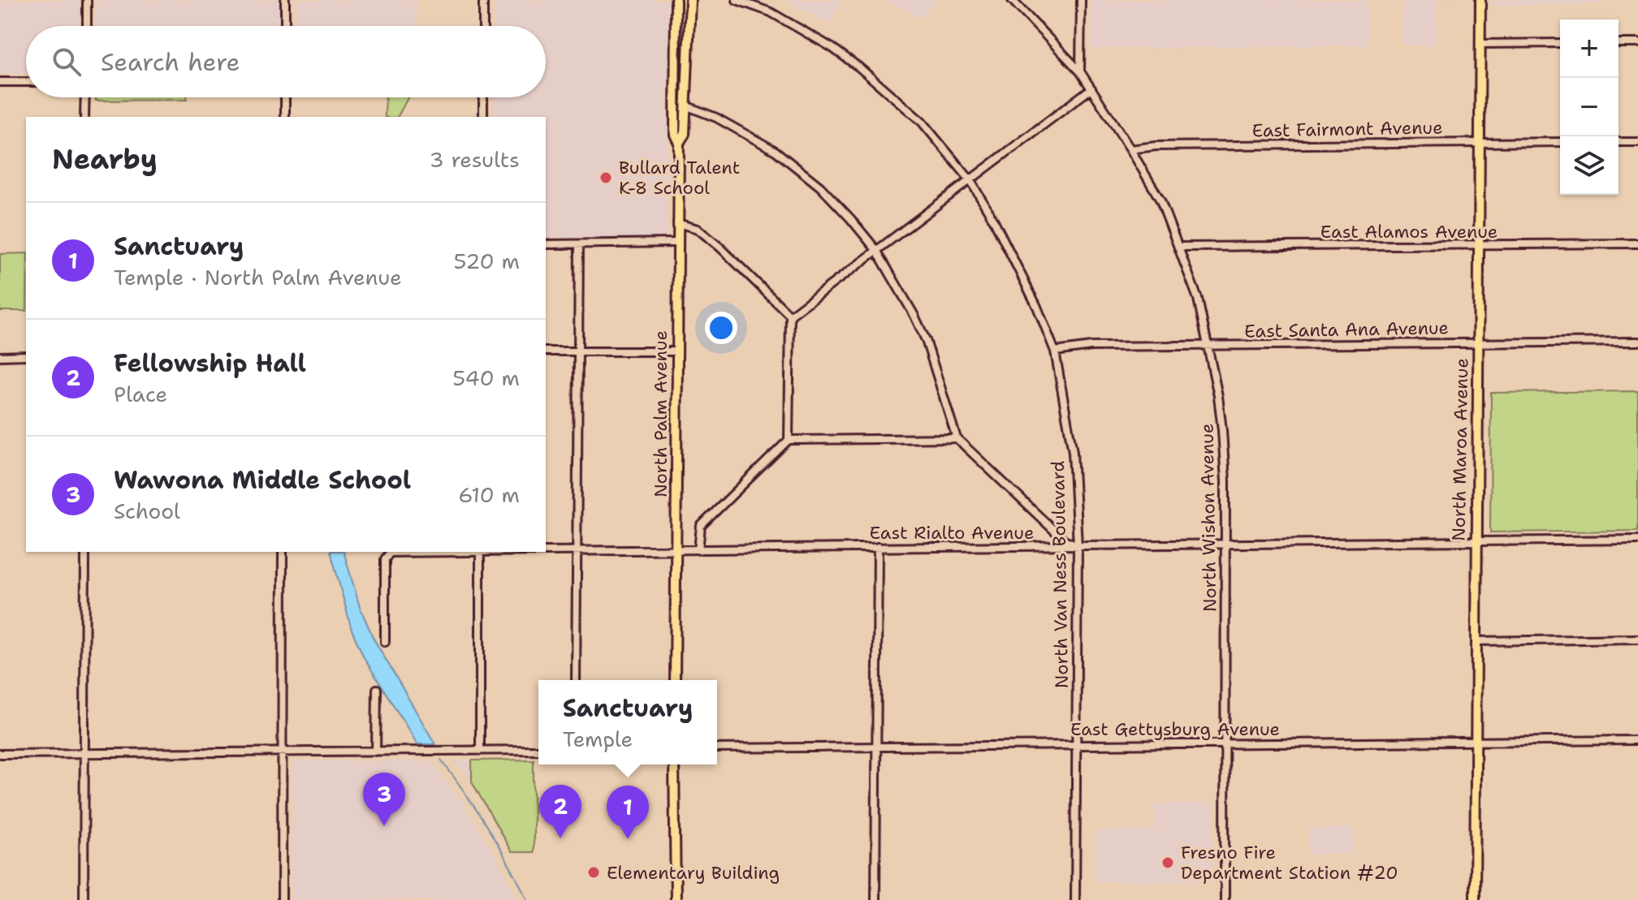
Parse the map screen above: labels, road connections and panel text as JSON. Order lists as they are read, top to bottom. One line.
{"streets":{"main road":["North Palm Avenue","North Maroa Avenue"],"street":["East Fairmont Avenue","East Alamos Avenue","East Santa Ana Avenue","North Wishon Avenue","East Rialto Avenue","North Van Ness Boulevard","East Gettysburg Avenue"]},"crossings":[["East Fairmont Avenue","North Maroa Avenue"],["East Fairmont Avenue","North Wishon Avenue"],["East Alamos Avenue","North Maroa Avenue"],["East Alamos Avenue","North Wishon Avenue"],["East Santa Ana Avenue","North Maroa Avenue"],["East Santa Ana Avenue","North Wishon Avenue"],["East Santa Ana Avenue","North Van Ness Boulevard"],["North Palm Avenue","East Rialto Avenue"],["North Maroa Avenue","East Rialto Avenue"],["North Maroa Avenue","East Gettysburg Avenue"],["North Wishon Avenue","East Rialto Avenue"],["North Wishon Avenue","East Gettysburg Avenue"],["East Rialto Avenue","North Van Ness Boulevard"],["North Van Ness Boulevard","East Gettysburg Avenue"]],"places":["Bullard Talent K-8 School","Fresno Fire Department Station #20","Elementary Building"],"page":{"map_buttons":["+","−"],"search":"Search here","heading":["Nearby","3 results"],"list":[{"mark":"1","name":"Sanctuary","note":"Temple · North Palm Avenue","value":"520 m"},{"mark":"2","name":"Fellowship Hall","note":"Place","value":"540 m"},{"mark":"3","name":"Wawona Middle School","note":"School","value":"610 m"}],"popup":["Sanctuary","Temple"],"pins":["3","2","1"]}}
